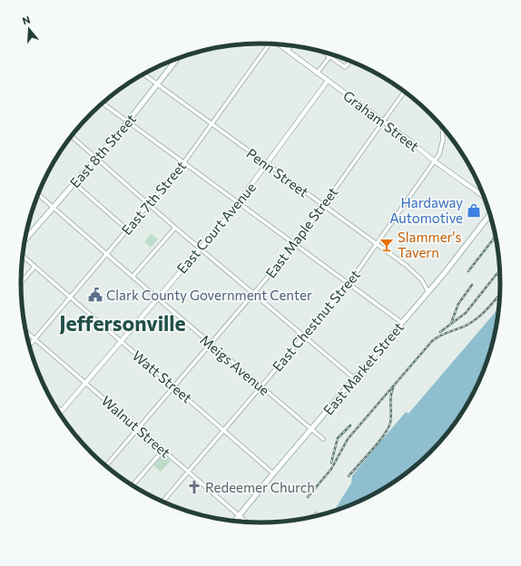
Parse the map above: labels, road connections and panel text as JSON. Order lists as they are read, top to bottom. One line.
{"streets":{"main road":["East 8th Street","East Market Street"],"street":["Graham Street","Penn Street","East 7th Street","East Court Avenue","East Maple Street","East Chestnut Street","Meigs Avenue","Watt Street","Walnut Street"]},"crossings":[["Graham Street","East Court Avenue"],["Graham Street","East Maple Street"],["Graham Street","East Chestnut Street"],["East 8th Street","Penn Street"],["East 8th Street","Meigs Avenue"],["Penn Street","East 7th Street"],["Penn Street","East Court Avenue"],["Penn Street","East Maple Street"],["Penn Street","East Chestnut Street"],["Penn Street","East Market Street"],["East 7th Street","Meigs Avenue"],["East 7th Street","Watt Street"],["East 7th Street","Walnut Street"],["East Court Avenue","Meigs Avenue"],["East Court Avenue","Watt Street"],["East Court Avenue","Walnut Street"],["East Maple Street","Meigs Avenue"],["East Maple Street","Watt Street"],["East Maple Street","Walnut Street"],["East Chestnut Street","Meigs Avenue"],["East Chestnut Street","Watt Street"],["East Chestnut Street","Walnut Street"],["Meigs Avenue","East Market Street"],["East Market Street","Watt Street"],["East Market Street","Walnut Street"]],"districts":["Jeffersonville"],"places":{"shop":["Hardaway Automotive"],"bar":["Slammer's Tavern"],"public building":["Clark County Government Center"],"church":["Redeemer Church"]},"north":"top"}
